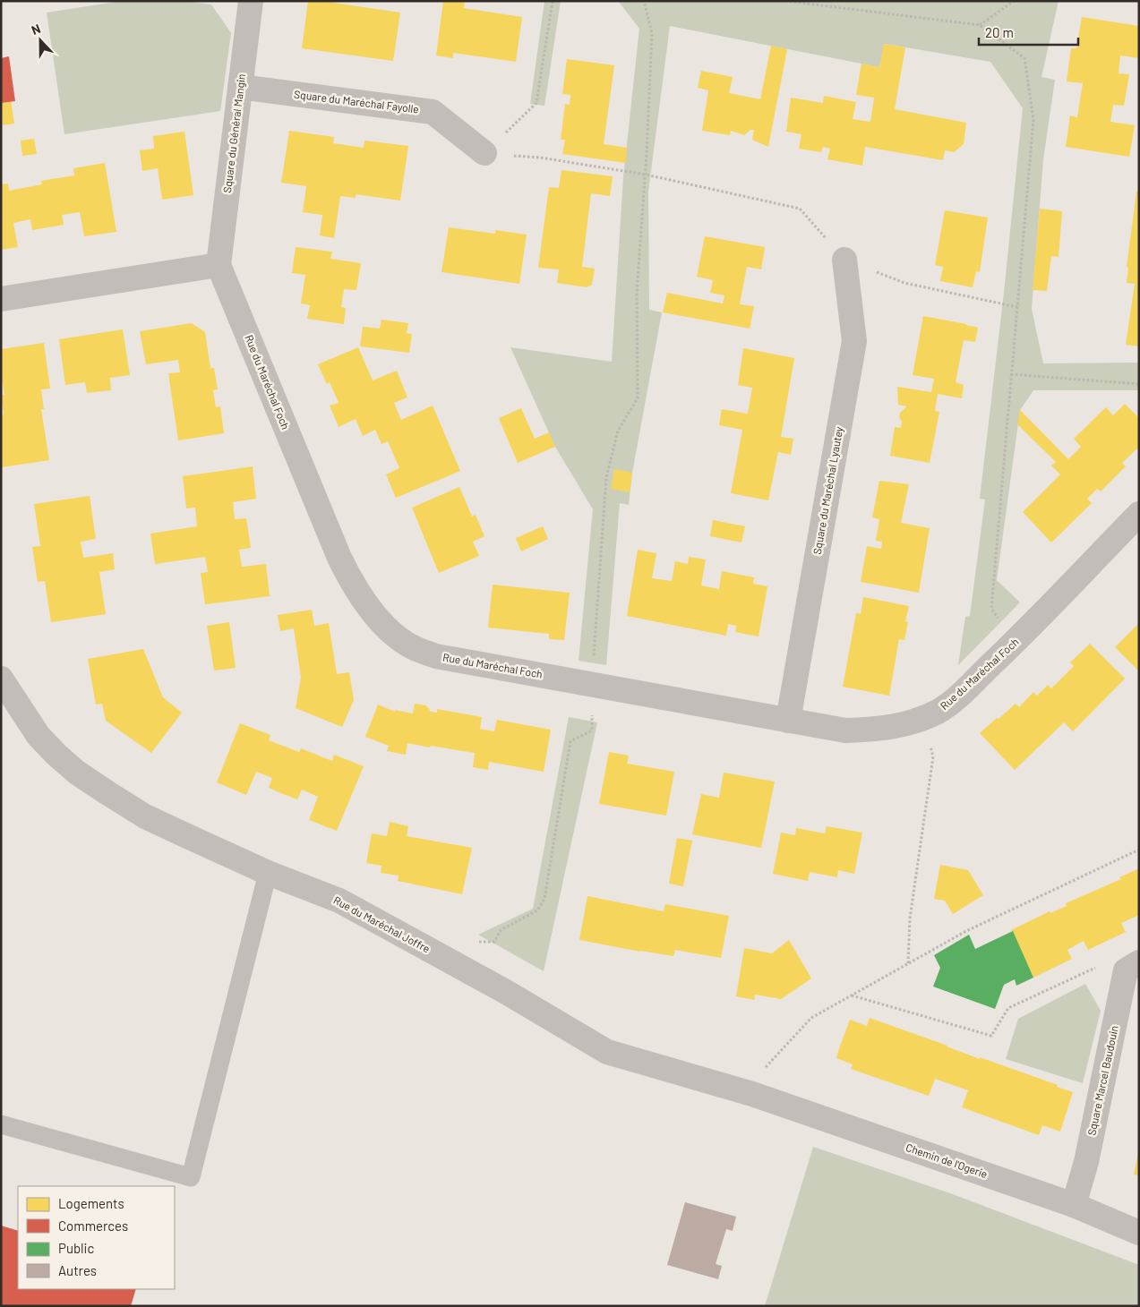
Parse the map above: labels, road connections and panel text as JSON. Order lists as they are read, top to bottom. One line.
{"streets":{"street":["Square du Maréchal Fayolle","Square du Général Mangin","Rue du Maréchal Foch","Square du Maréchal Lyautey","Rue du Maréchal Joffre","Square Marcel Baudouin","Chemin de l'Ogerie"]},"crossings":[["Square du Maréchal Fayolle","Square du Général Mangin"],["Square du Général Mangin","Rue du Maréchal Foch"],["Rue du Maréchal Foch","Square du Maréchal Lyautey"],["Rue du Maréchal Joffre","Chemin de l'Ogerie"],["Square Marcel Baudouin","Chemin de l'Ogerie"]],"legend":["Logements","Commerces","Public","Autres"],"scale_bar":"20 m","north":"top"}
